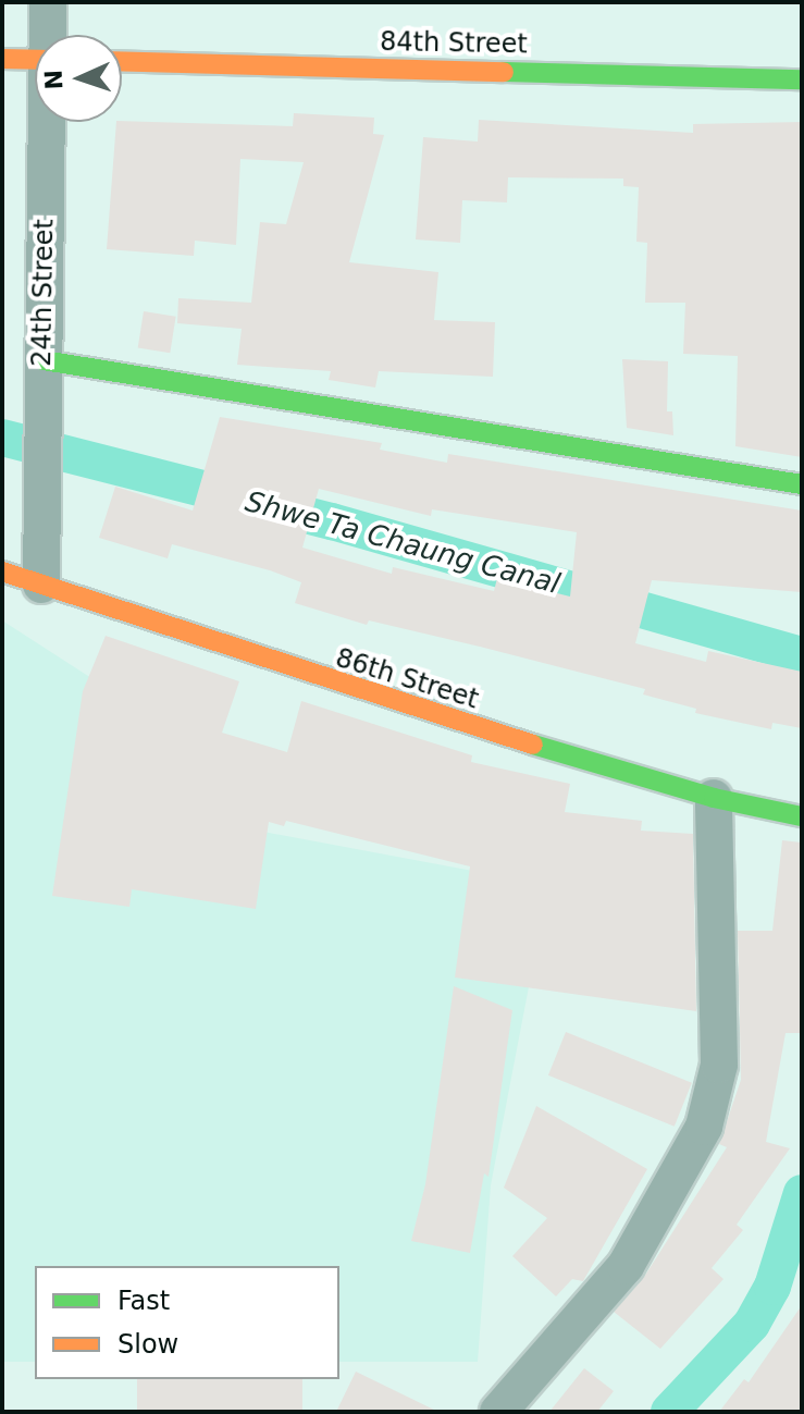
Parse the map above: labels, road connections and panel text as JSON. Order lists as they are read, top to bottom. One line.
{"streets":{"street":["84th Street","24th Street","86th Street"]},"crossings":[["24th Street","86th Street"]],"water":["Shwe Ta Chaung Canal"],"legend":["Fast","Slow"],"north":"left"}
